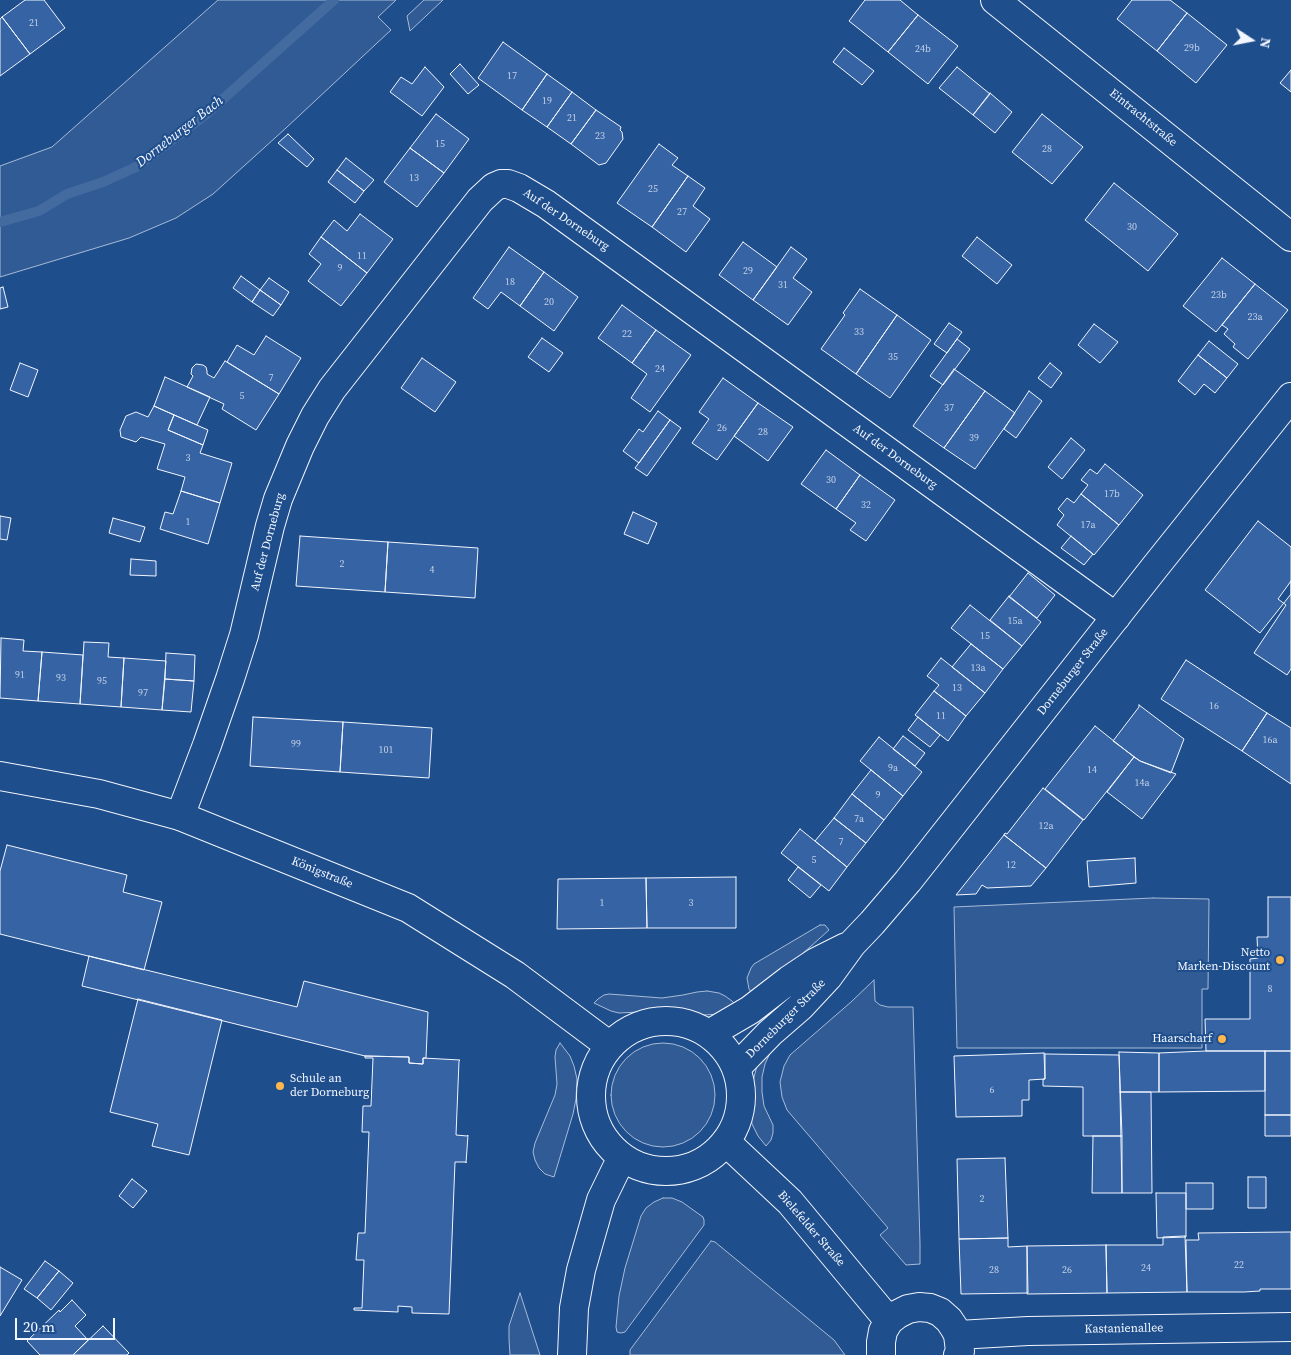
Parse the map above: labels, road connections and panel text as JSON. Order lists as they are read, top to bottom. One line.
{"streets":{"street":["Eintrachtstraße","Auf der Dorneburg","Dorneburger Straße","Königstraße","Bielefelder Straße","Kastanienallee"]},"crossings":[["Auf der Dorneburg","Dorneburger Straße"],["Auf der Dorneburg","Königstraße"],["Dorneburger Straße","Königstraße"],["Dorneburger Straße","Bielefelder Straße"],["Königstraße","Bielefelder Straße"]],"water":["Dorneburger Bach"],"places":["Netto Marken-Discount","Haarscharf","Schule an der Dorneburg"],"house_numbers":["21","29b","24b","17","19","21","23","15","28","13","25","27","30","11","9","29","18","31","23b","20","23a","33","22","35","24","7","5","37","26","28","39","3","30","17b","32","1","17a","2","4","15a","15","13a","91","93","95","13","97","16","11","16a","99","101","9a","14","14a","9","7a","12a","7","5","12","1","3","8","6","2","22","24","28","26"],"scale_bar":"20 m","north":"right"}
